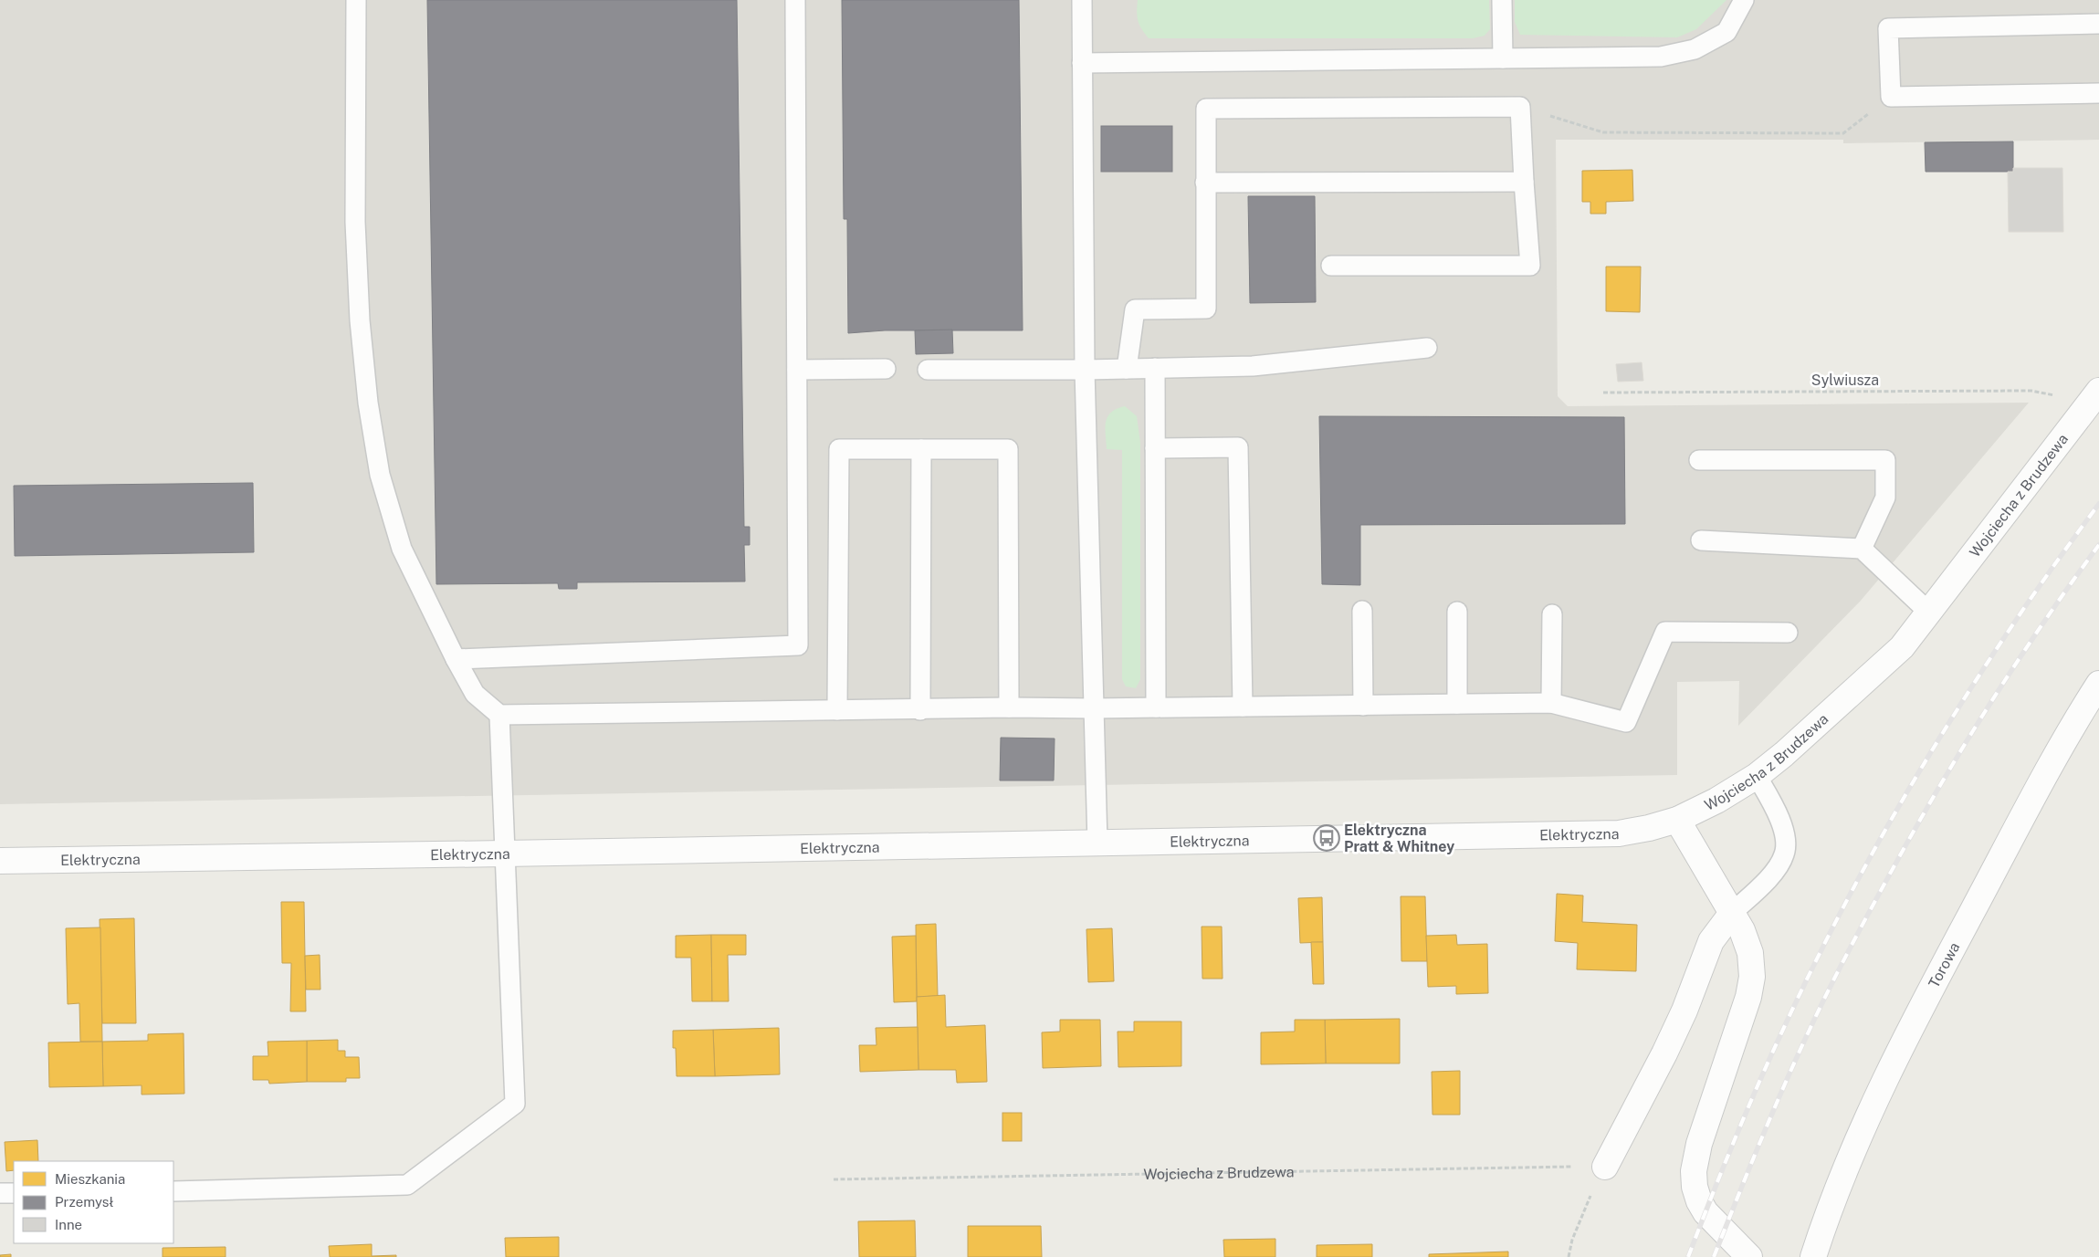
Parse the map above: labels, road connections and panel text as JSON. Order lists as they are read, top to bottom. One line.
{"streets":{"street":["Wojciecha z Brudzewa","Elektryczna","Torowa"],"path":["Sylwiusza"]},"crossings":[["Sylwiusza","Wojciecha z Brudzewa"],["Wojciecha z Brudzewa","Elektryczna"]],"places":{"bus stop":["Elektryczna Pratt & Whitney"]},"legend":["Mieszkania","Przemysł","Inne"]}
